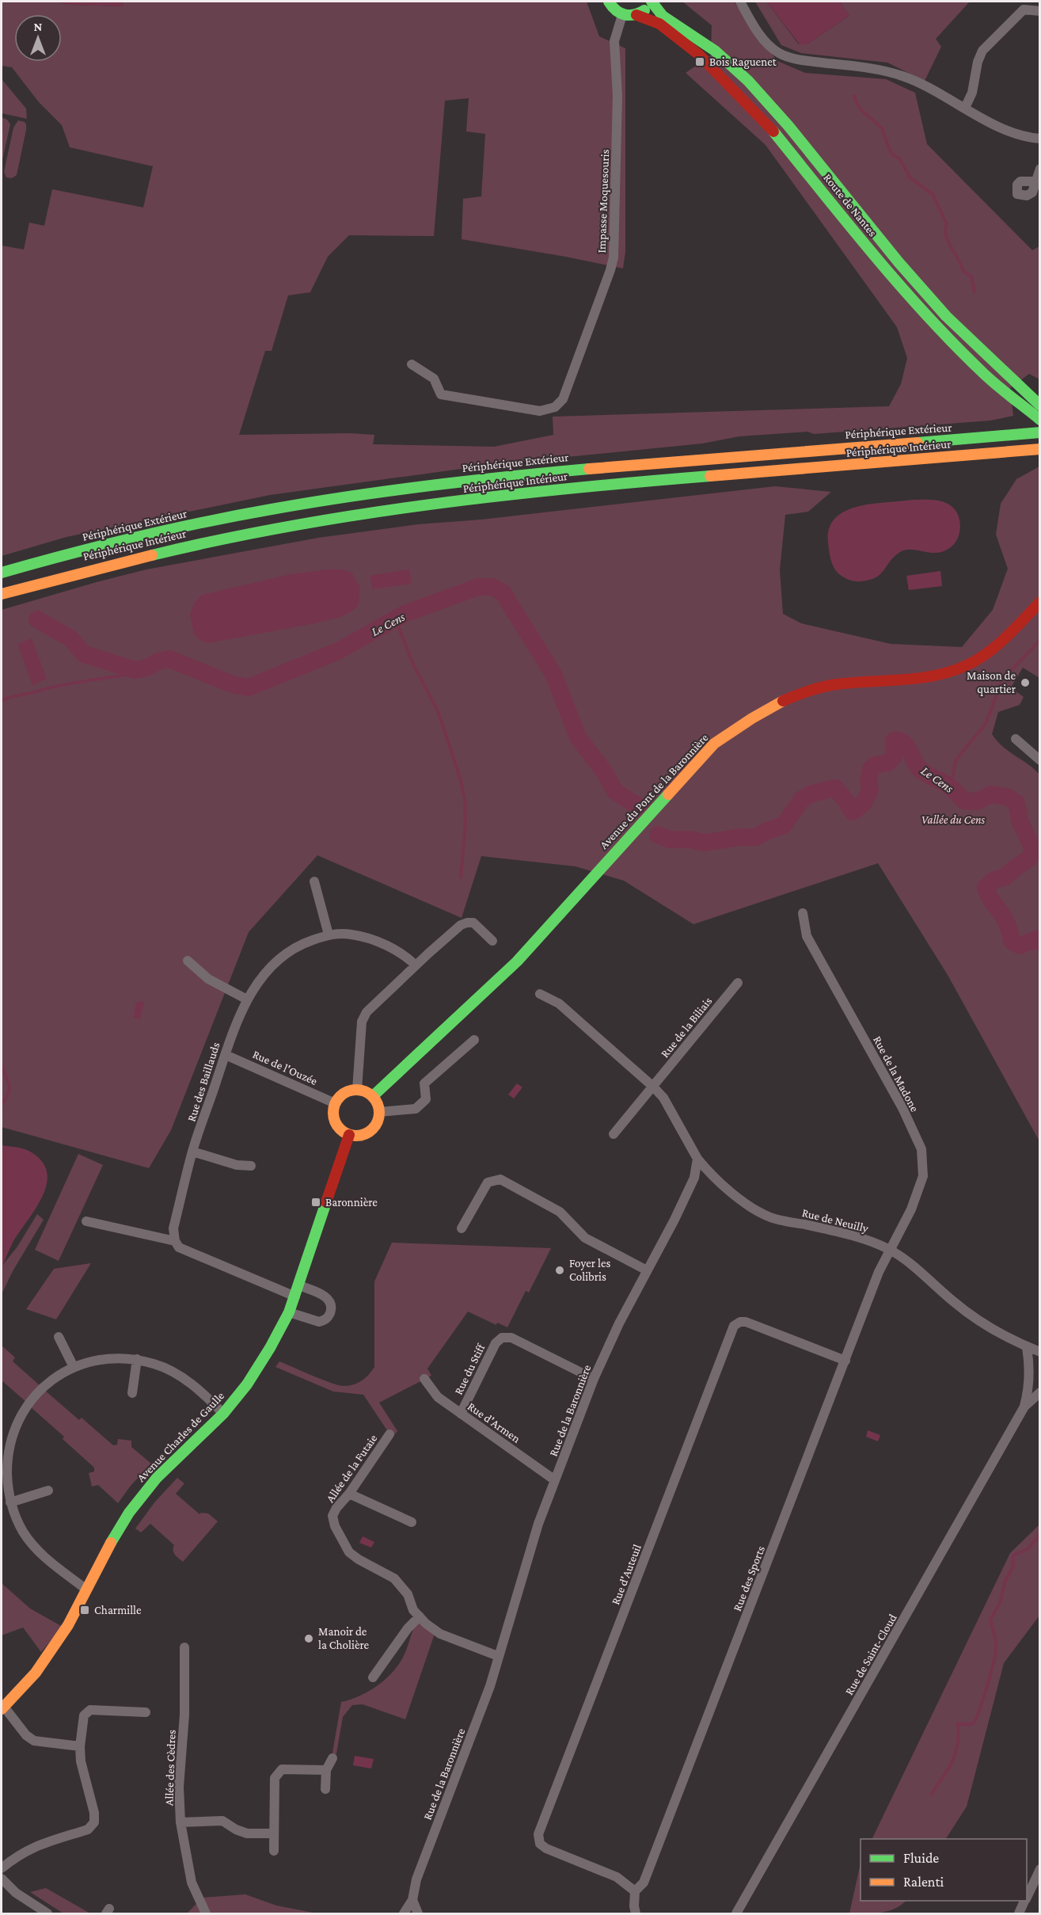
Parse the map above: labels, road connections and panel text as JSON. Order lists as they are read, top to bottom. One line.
{"streets":{"main road":["Route de Nantes","Périphérique Extérieur","Périphérique Intérieur","Avenue du Pont de la Baronnière","Avenue Charles de Gaulle"],"street":["Impasse Moquesouris","Rue de la Biliais","Rue de l'Ouzée","Rue de la Madone","Rue des Baillauds","Rue de Neuilly","Rue du Stiff","Rue de la Baronnière","Rue d'Armen","Allée de la Futaie","Rue d'Auteuil","Rue des Sports","Rue de Saint-Cloud","Allée des Cèdres"]},"crossings":[["Avenue du Pont de la Baronnière","Rue de l'Ouzée"],["Avenue du Pont de la Baronnière","Avenue Charles de Gaulle"],["Rue de l'Ouzée","Rue des Baillauds"],["Rue de l'Ouzée","Avenue Charles de Gaulle"],["Rue de la Madone","Rue de Neuilly"],["Rue de la Madone","Rue des Sports"],["Rue de Neuilly","Rue de la Baronnière"],["Rue de Neuilly","Rue des Sports"],["Rue de Neuilly","Rue de Saint-Cloud"],["Rue du Stiff","Rue de la Baronnière"],["Rue du Stiff","Rue d'Armen"],["Rue de la Baronnière","Rue d'Armen"],["Rue de la Baronnière","Allée de la Futaie"],["Rue d'Auteuil","Rue des Sports"]],"water":["Le Cens"],"parks":["Vallée du Cens"],"places":{"transit":["Bois Raguenet","Baronnière","Charmille"],"other":["Maison de quartier","Foyer les Colibris","Manoir de la Cholière"]},"legend":["Fluide","Ralenti"],"north":"top"}
